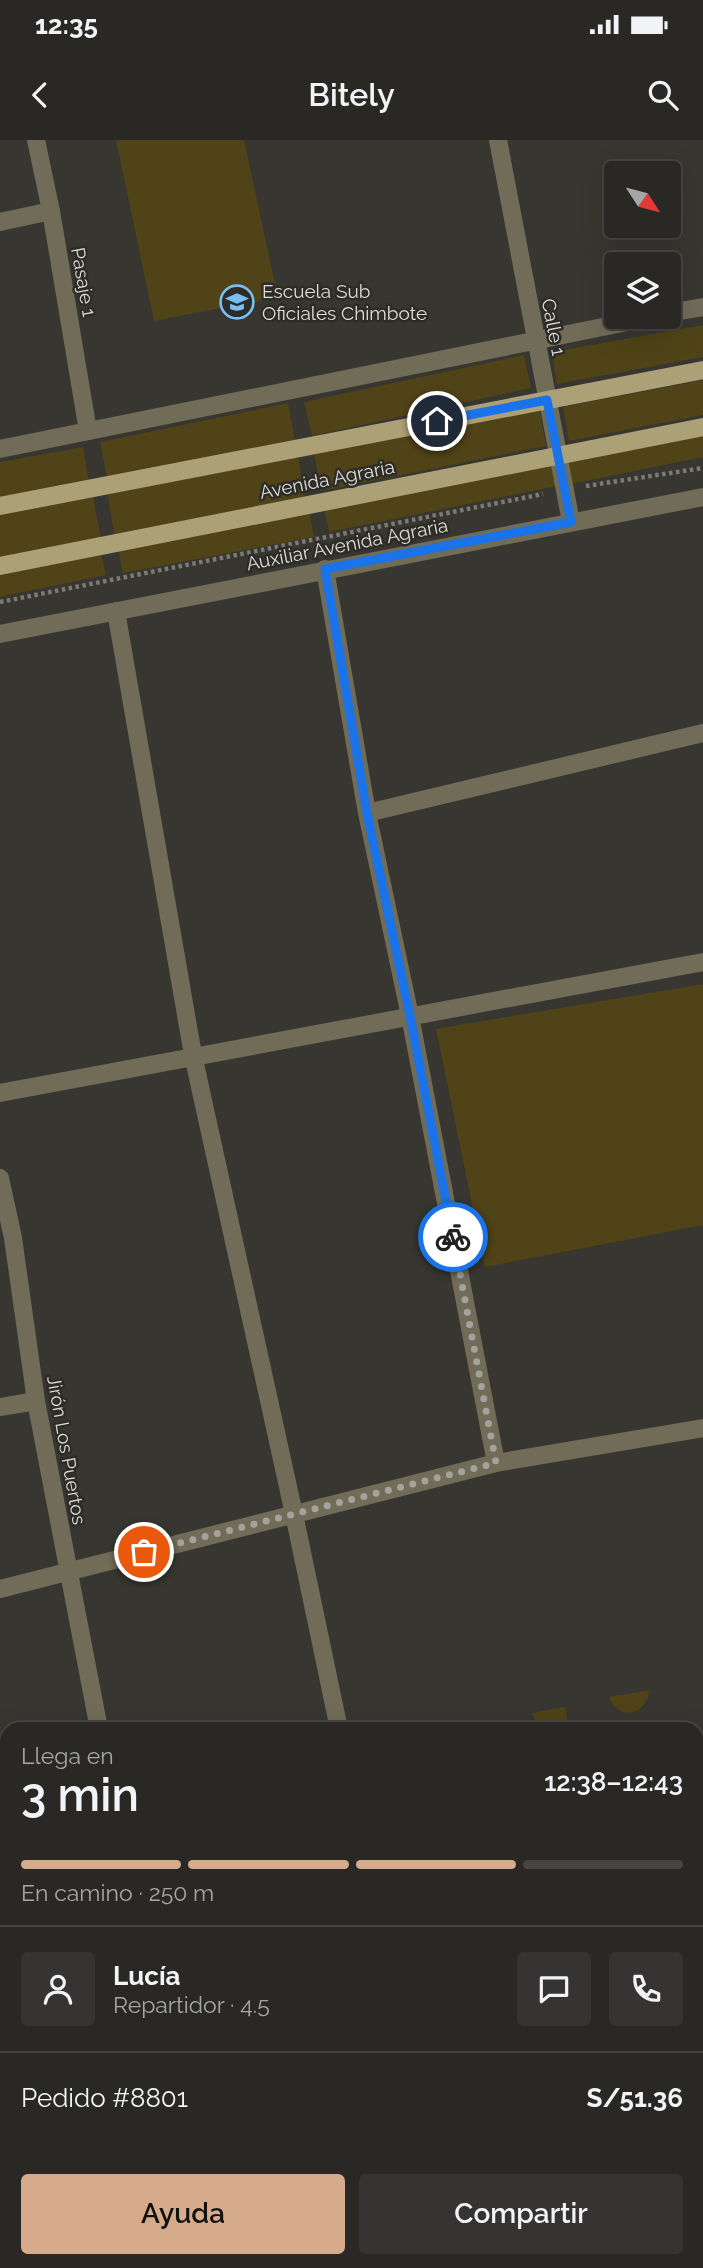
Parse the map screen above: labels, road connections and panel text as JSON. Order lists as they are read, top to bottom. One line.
{"streets":{"main road":["Avenida Agraria"],"street":["Pasaje 1","Calle 1","Auxiliar Avenida Agraria","Jirón Los Puertos"]},"crossings":[["Calle 1","Avenida Agraria"],["Calle 1","Auxiliar Avenida Agraria"]],"places":{"school or university":["Escuela Sub Oficiales Chimbote"]},"north":"bottom right","page":{"status":"12:35","header":"Bitely","heading":["3 min","Llega en","12:38–12:43"],"panel":["Lucía","Repartidor · 4.5","Pedido #8801","S/51.36"],"bar":"En camino · 250 m","buttons":["Ayuda","Compartir"]}}
